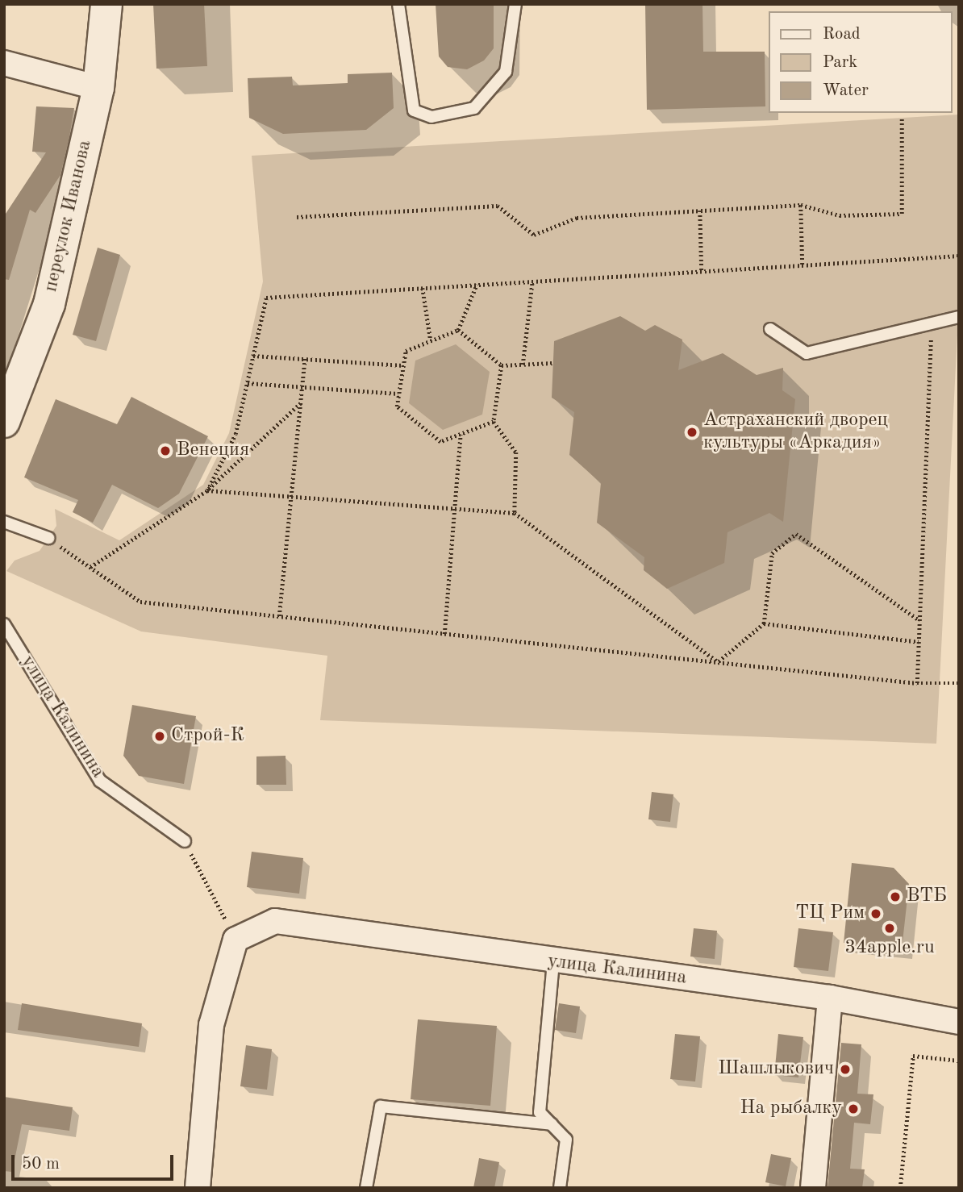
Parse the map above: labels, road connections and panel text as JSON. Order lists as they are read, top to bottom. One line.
{"streets":{"street":["переулок Иванова","улица Калинина"]},"places":["Астраханский дворец культуры «Аркадия»","Венеция","Строй-К","ВТБ","ТЦ Рим","34apple.ru","Шашлыкович","На рыбалку"],"legend":["Road","Park","Water"],"scale_bar":"50 m"}
